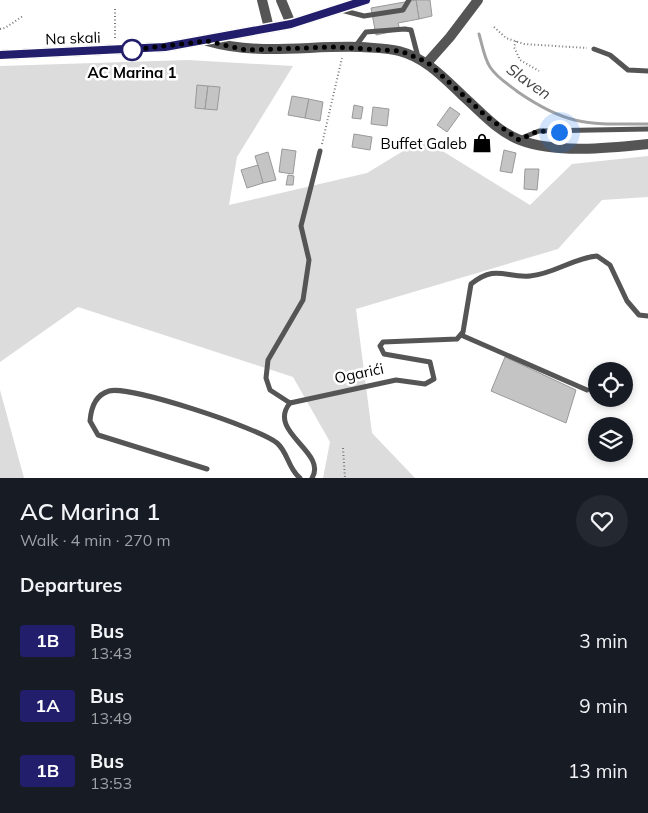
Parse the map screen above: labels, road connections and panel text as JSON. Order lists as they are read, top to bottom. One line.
{"streets":{"main road":["Na skali"],"lane":["Ogarići"]},"water":["Slaven"],"places":{"other":["AC Marina 1"],"shop":["Buffet Galeb"]},"lines":["bus line 1B"],"page":{"heading":[["AC Marina 1","Walk · 4 min · 270 m"],"Departures"],"list":[{"mark":"1B","name":"Bus","note":"13:43","value":"3 min"},{"mark":"1A","name":"Bus","note":"13:49","value":"9 min"},{"mark":"1B","name":"Bus","note":"13:53","value":"13 min"}]}}
